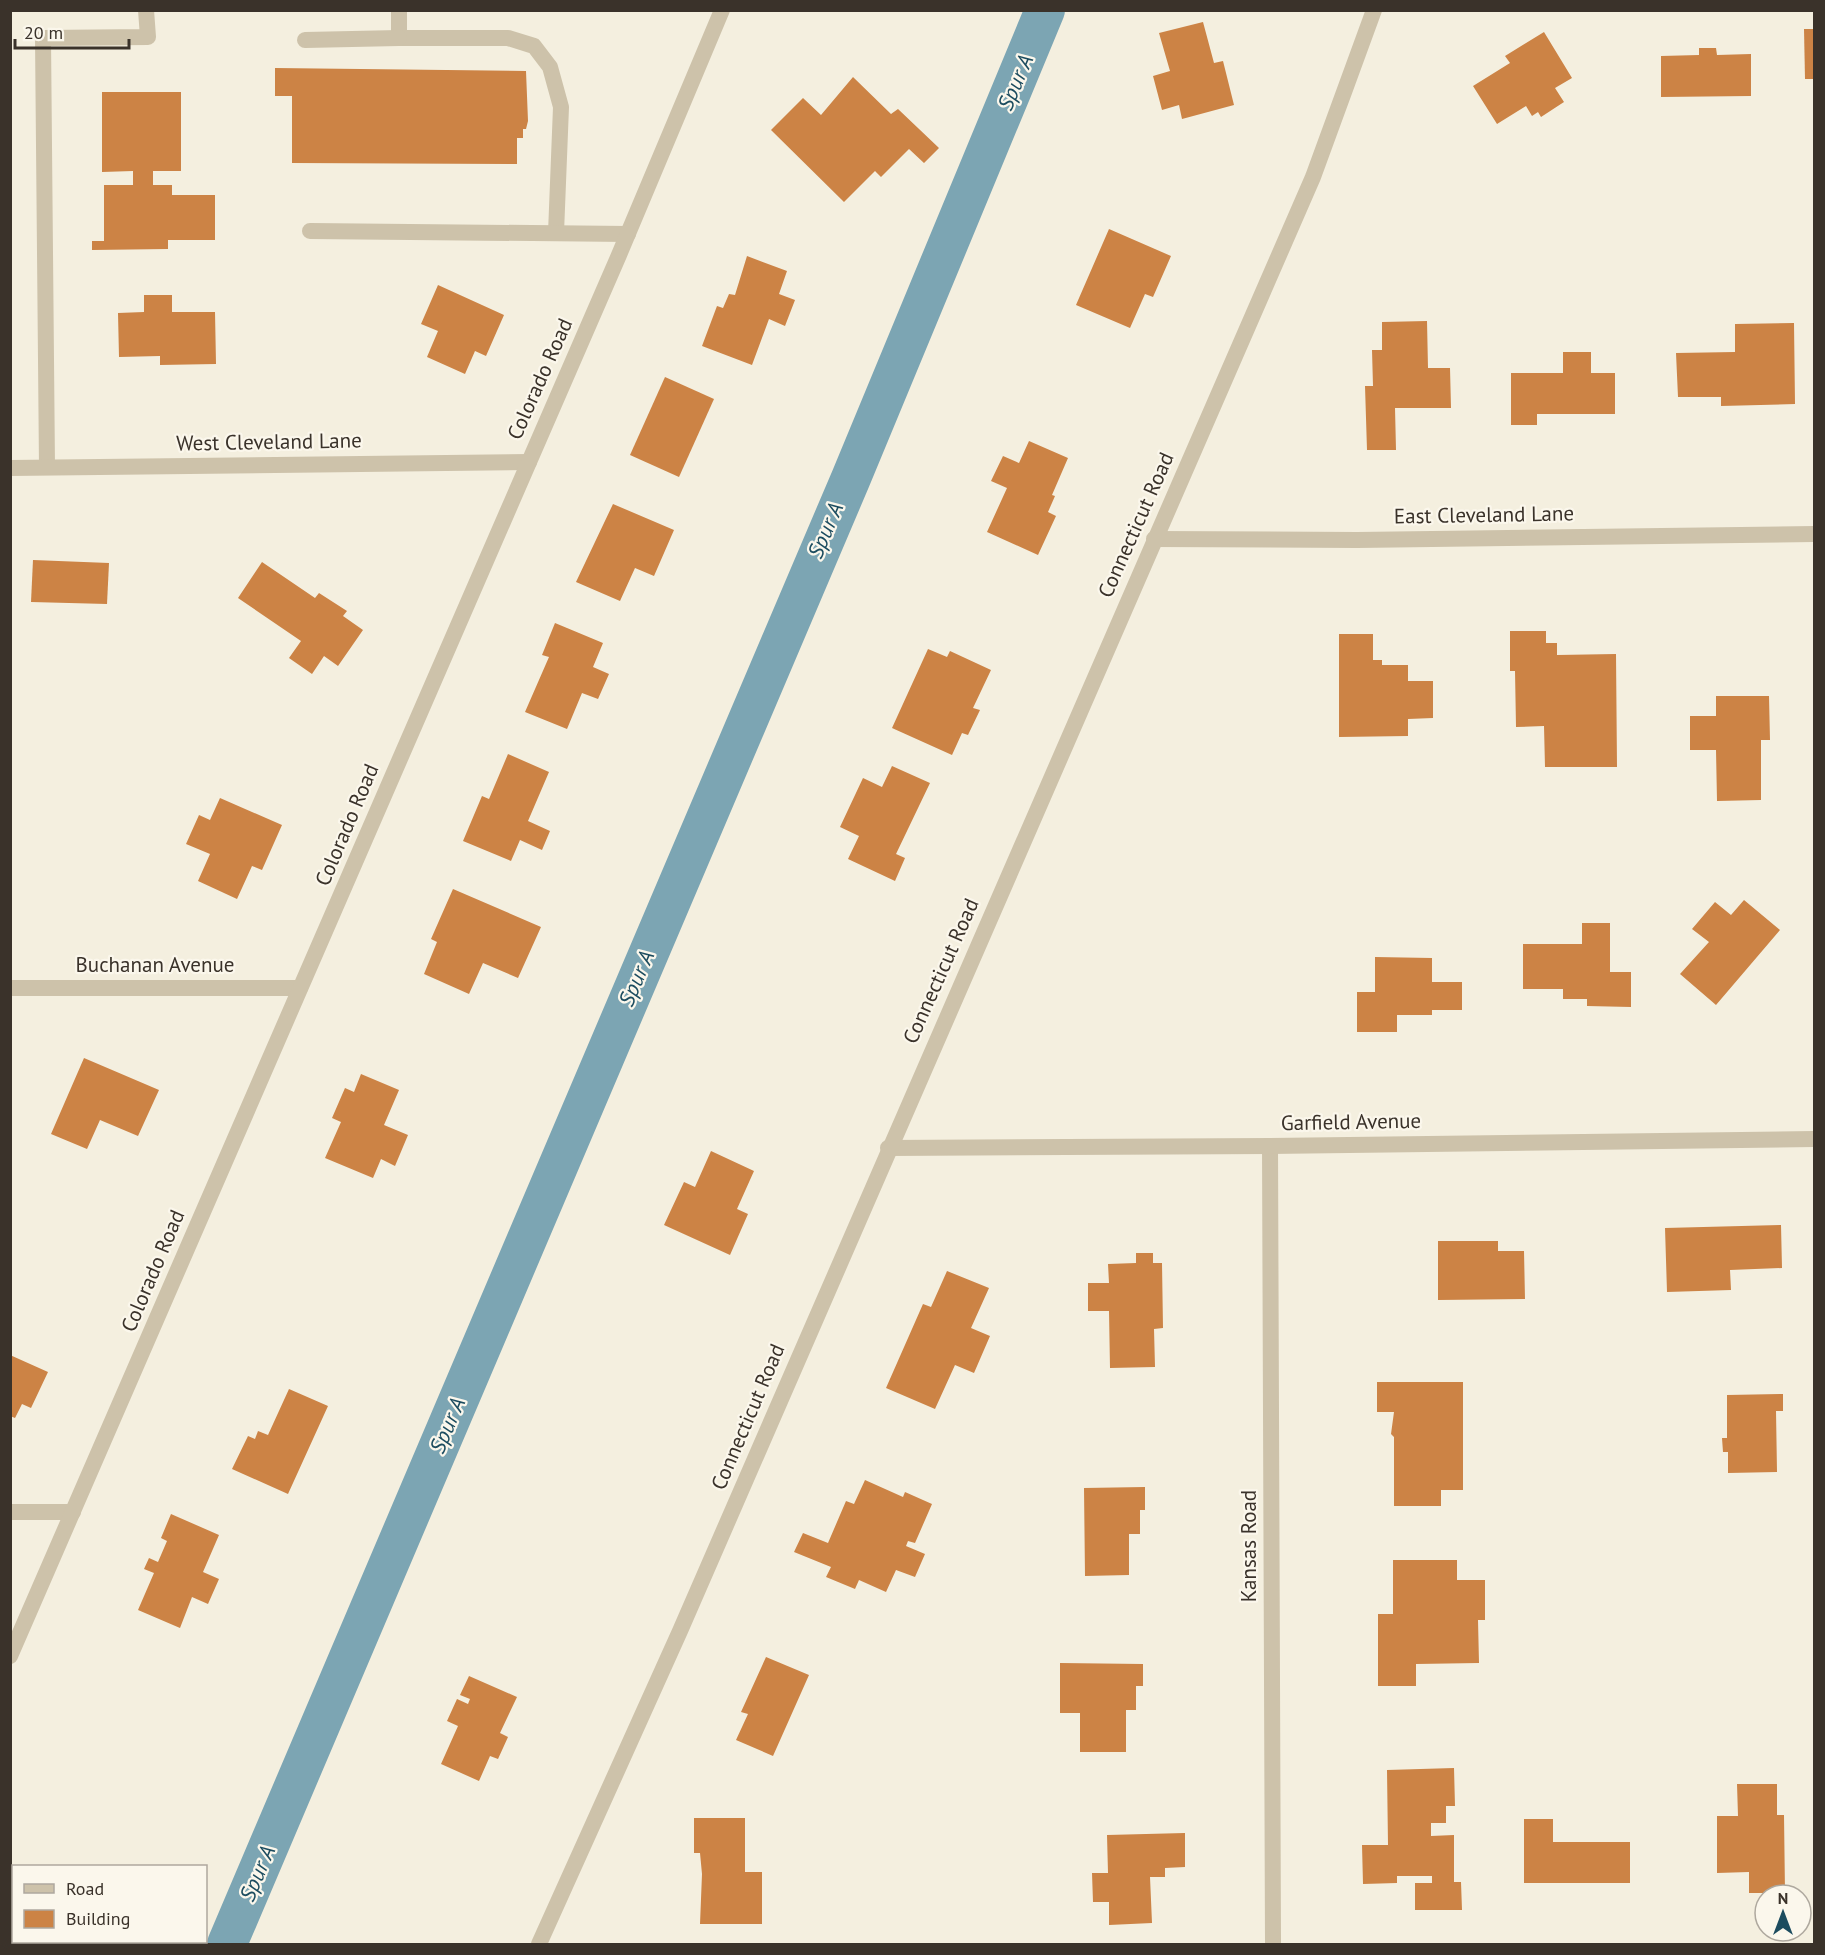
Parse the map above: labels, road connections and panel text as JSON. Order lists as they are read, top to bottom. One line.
{"streets":{"street":["Colorado Road","West Cleveland Lane","East Cleveland Lane","Connecticut Road","Buchanan Avenue","Garfield Avenue","Kansas Road"]},"crossings":[["Colorado Road","West Cleveland Lane"],["Colorado Road","Buchanan Avenue"],["East Cleveland Lane","Connecticut Road"],["Connecticut Road","Garfield Avenue"],["Garfield Avenue","Kansas Road"]],"water":["Spur A"],"legend":["Road","Building"],"scale_bar":"20 m","north":"top"}
